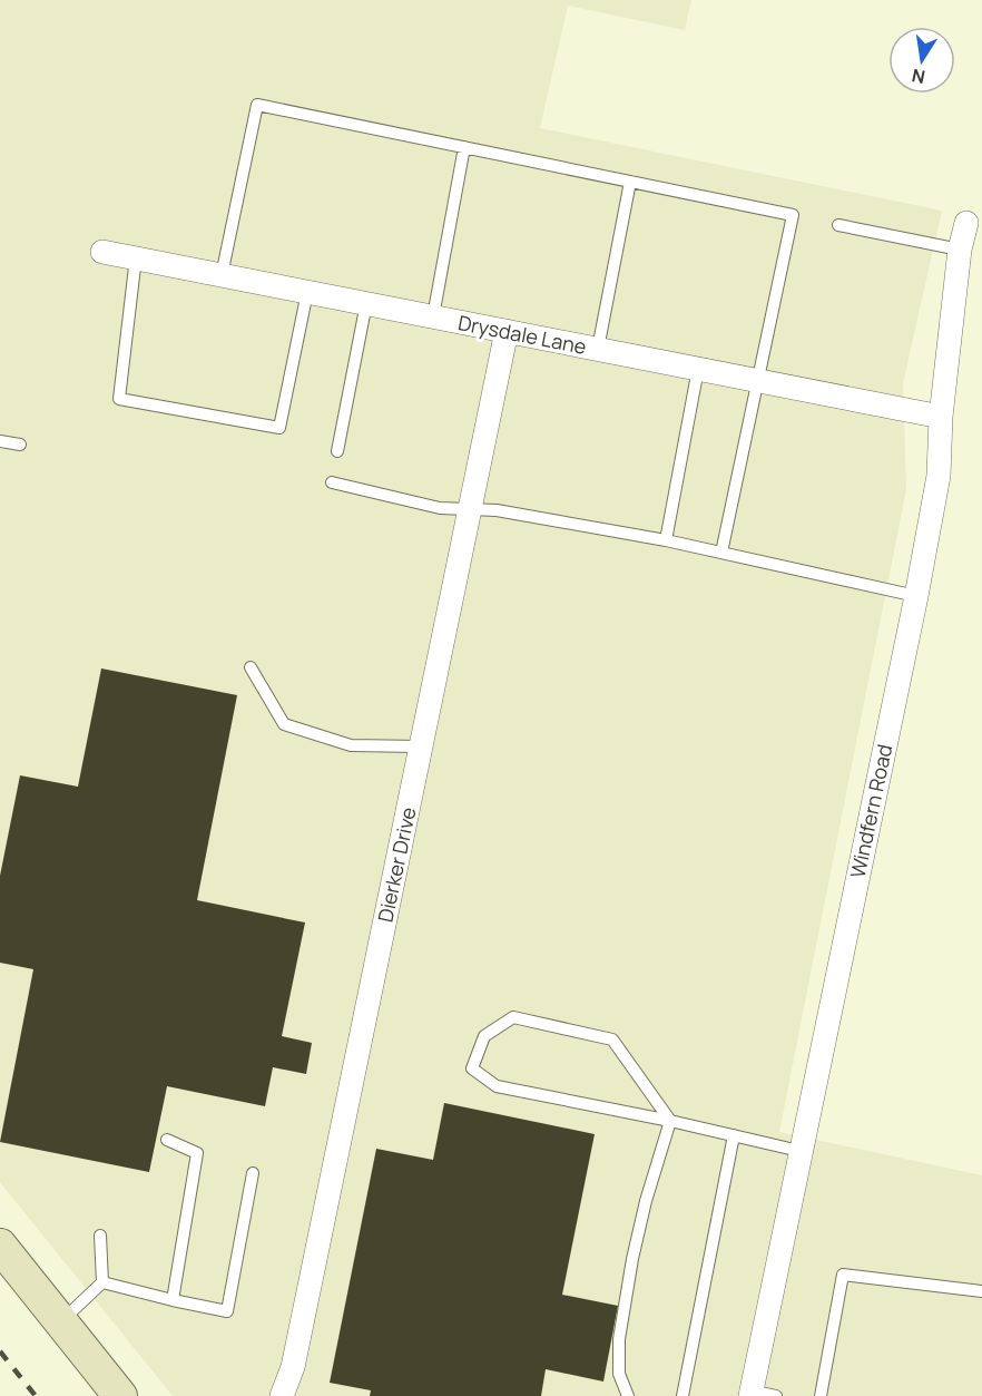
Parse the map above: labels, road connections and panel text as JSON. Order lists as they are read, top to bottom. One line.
{"streets":{"street":["Drysdale Lane","Windfern Road","Dierker Drive"]},"crossings":[["Drysdale Lane","Windfern Road"],["Drysdale Lane","Dierker Drive"]],"north":"bottom"}
